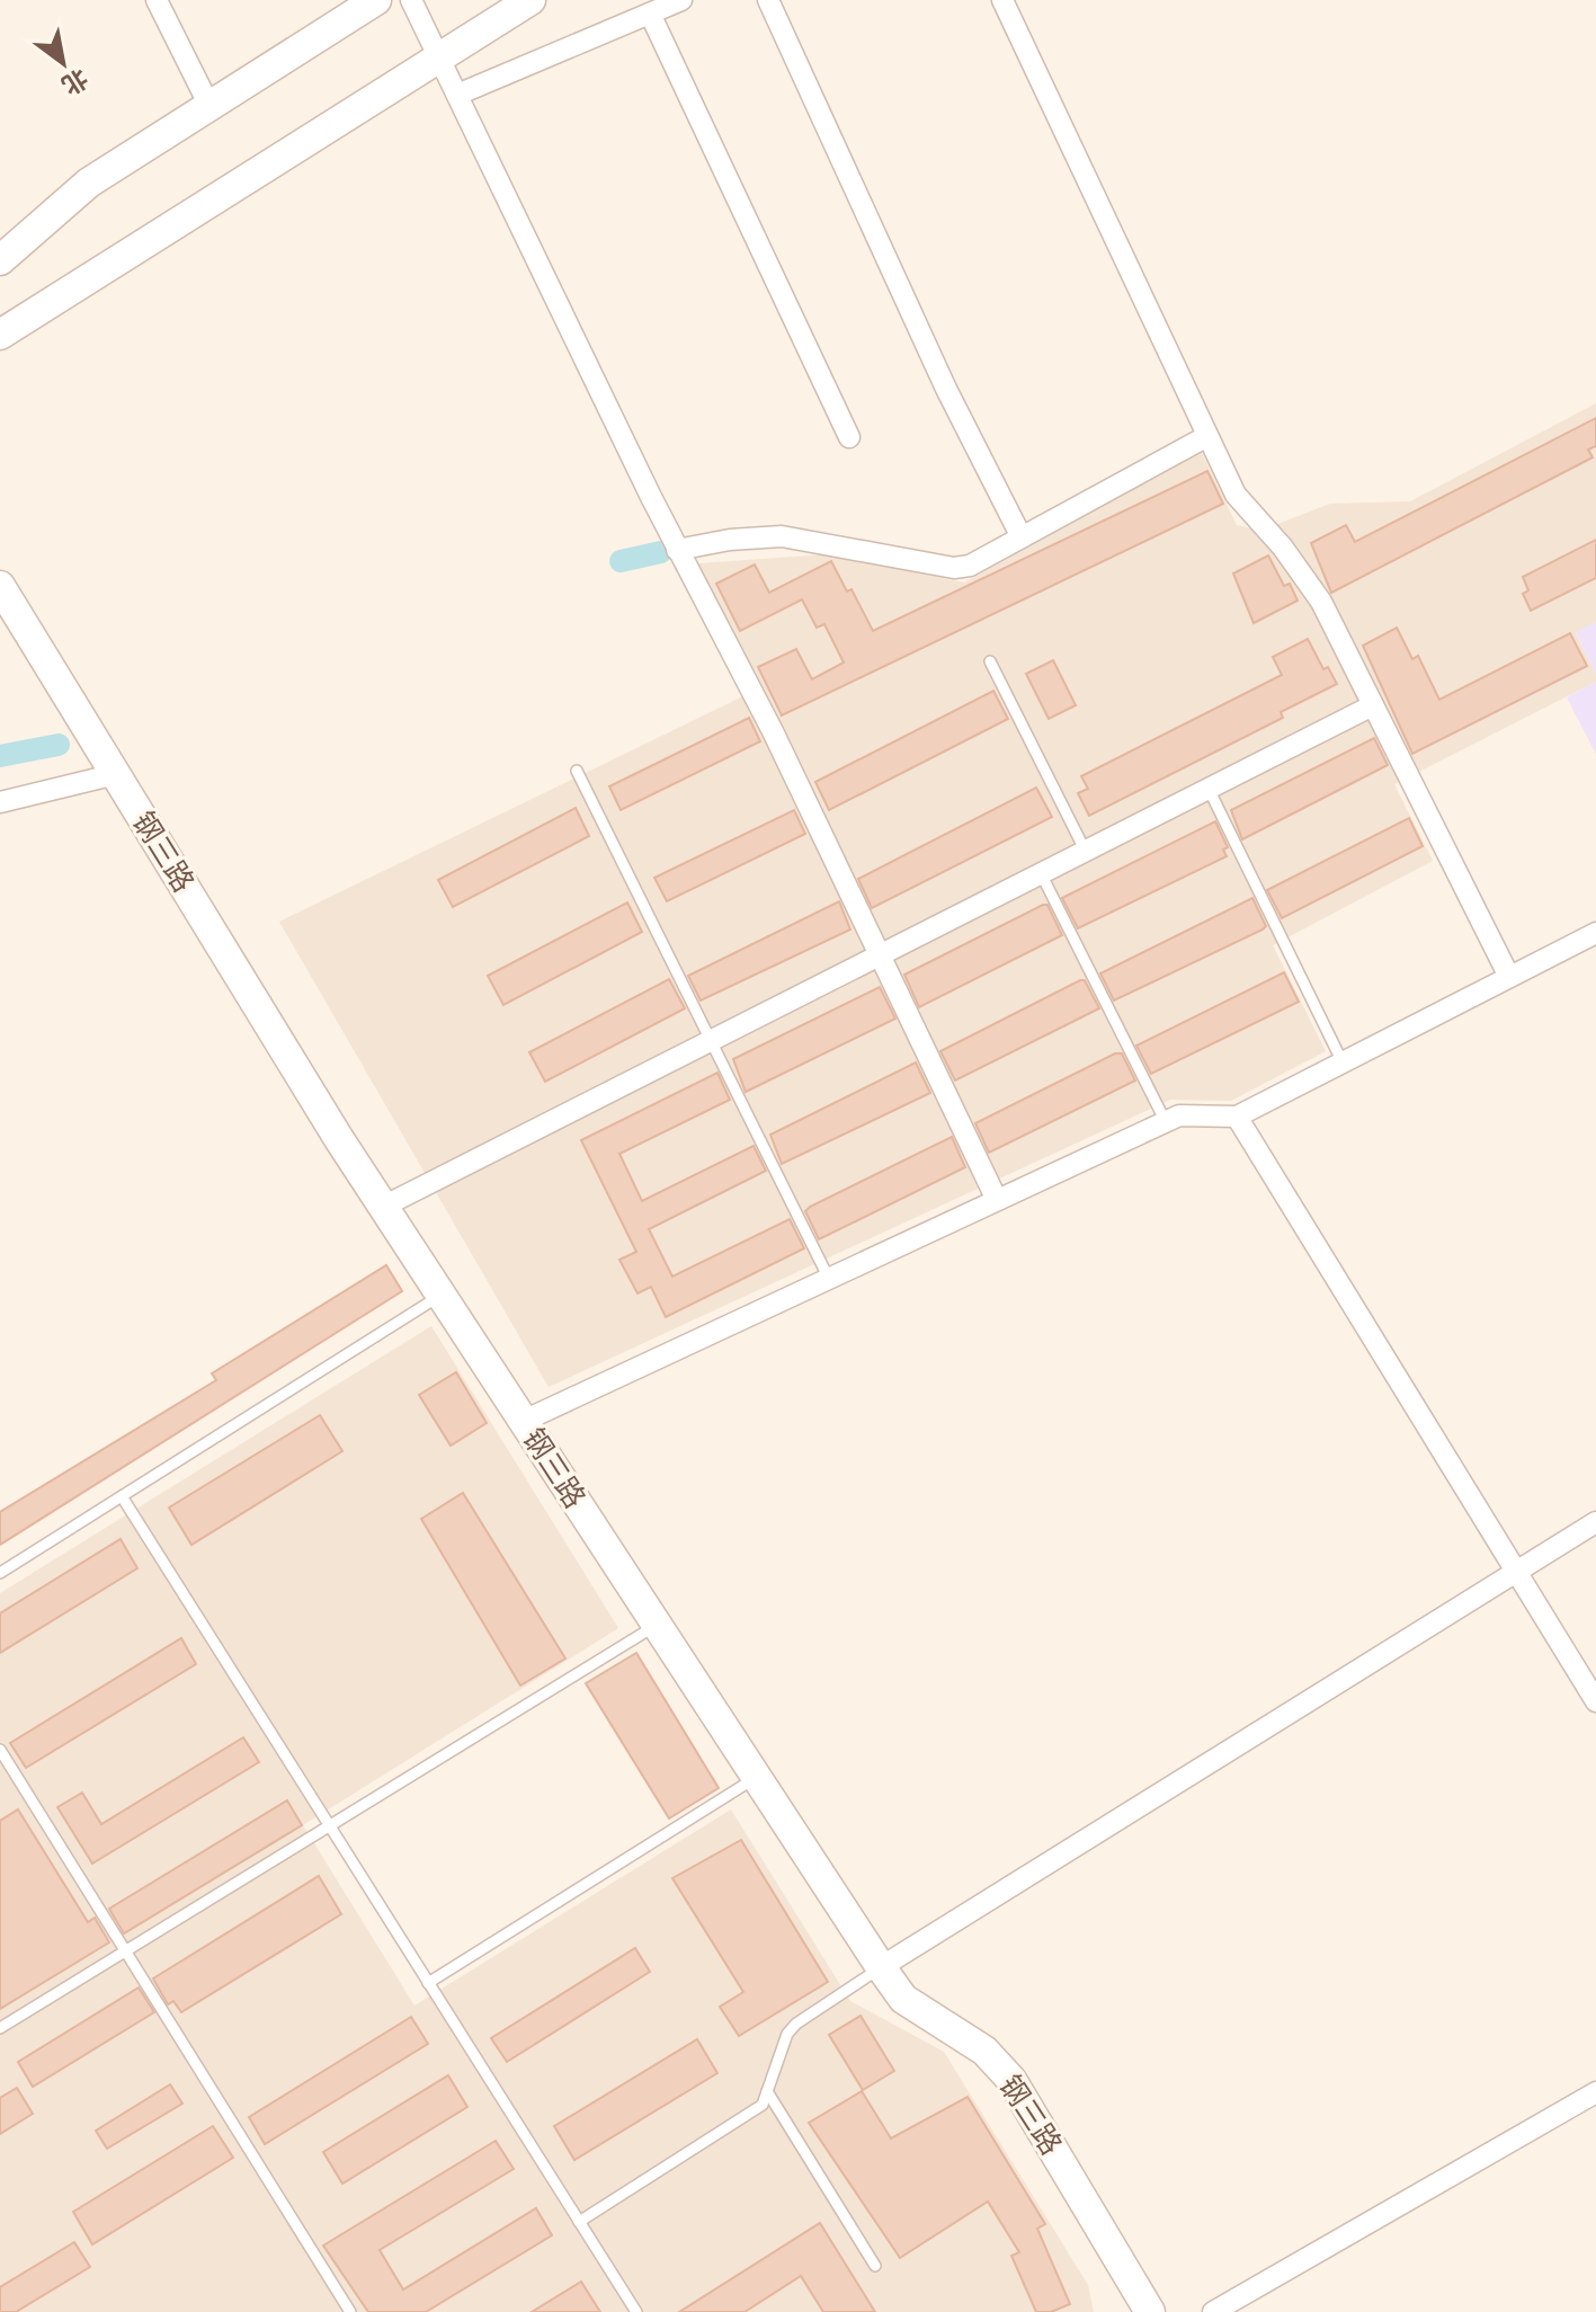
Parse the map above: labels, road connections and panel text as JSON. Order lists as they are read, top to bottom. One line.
{"streets":{"street":["钢三路"]},"north":"bottom right"}
